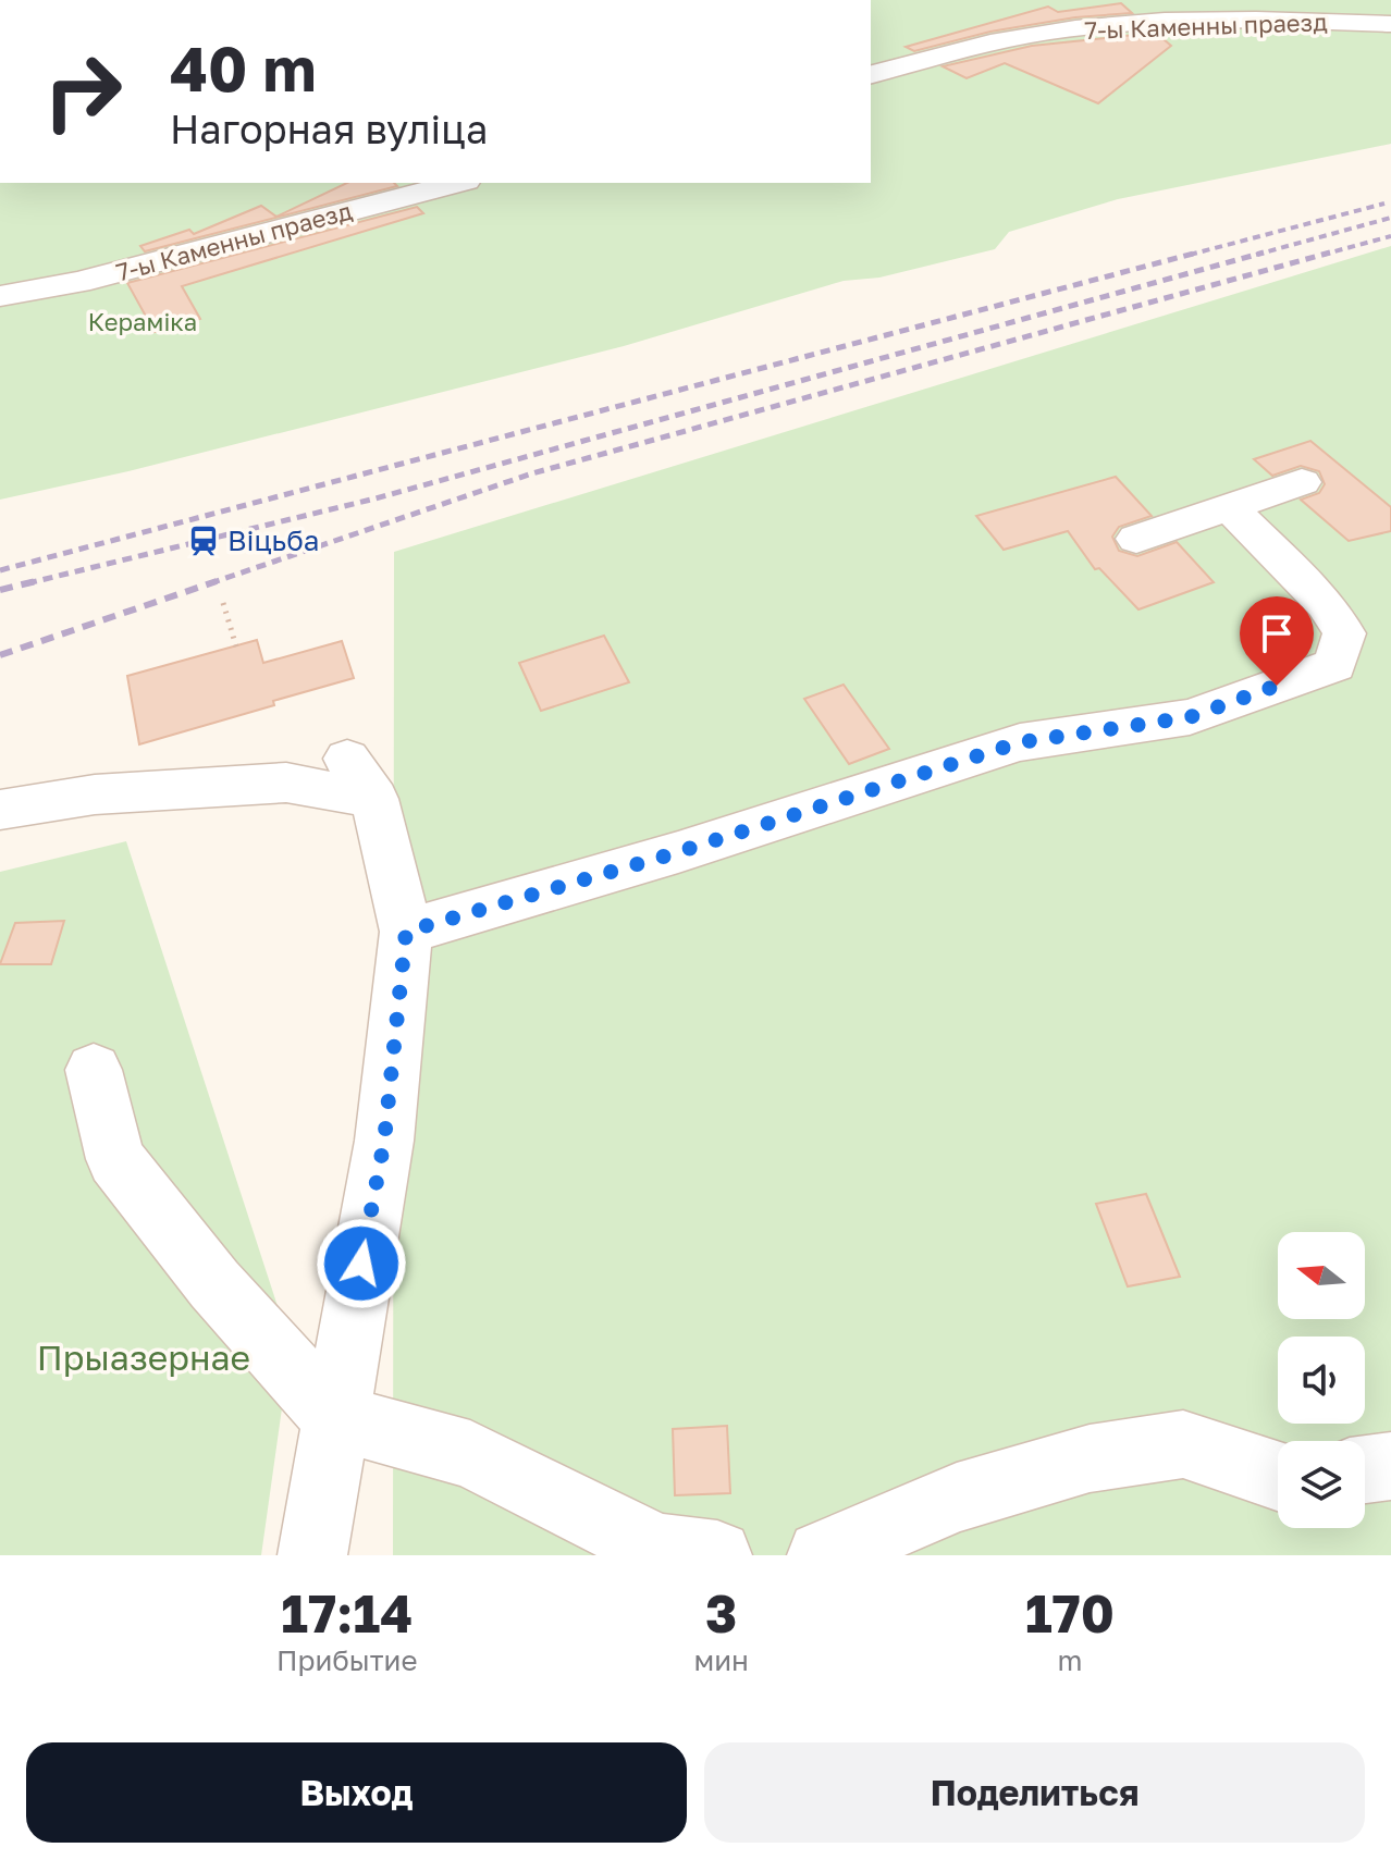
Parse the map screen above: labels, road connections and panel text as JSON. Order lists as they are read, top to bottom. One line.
{"streets":{"street":["7-ы Каменны праезд"]},"parks":["Кераміка","Прыазернае"],"places":{"station":["Віцьба"]},"north":"left","page":{"turn":["40 m","Нагорная вуліца"],"eta":["17:14","Прибытие","3","мин","170","m"],"buttons":["Выход","Поделиться"]}}
